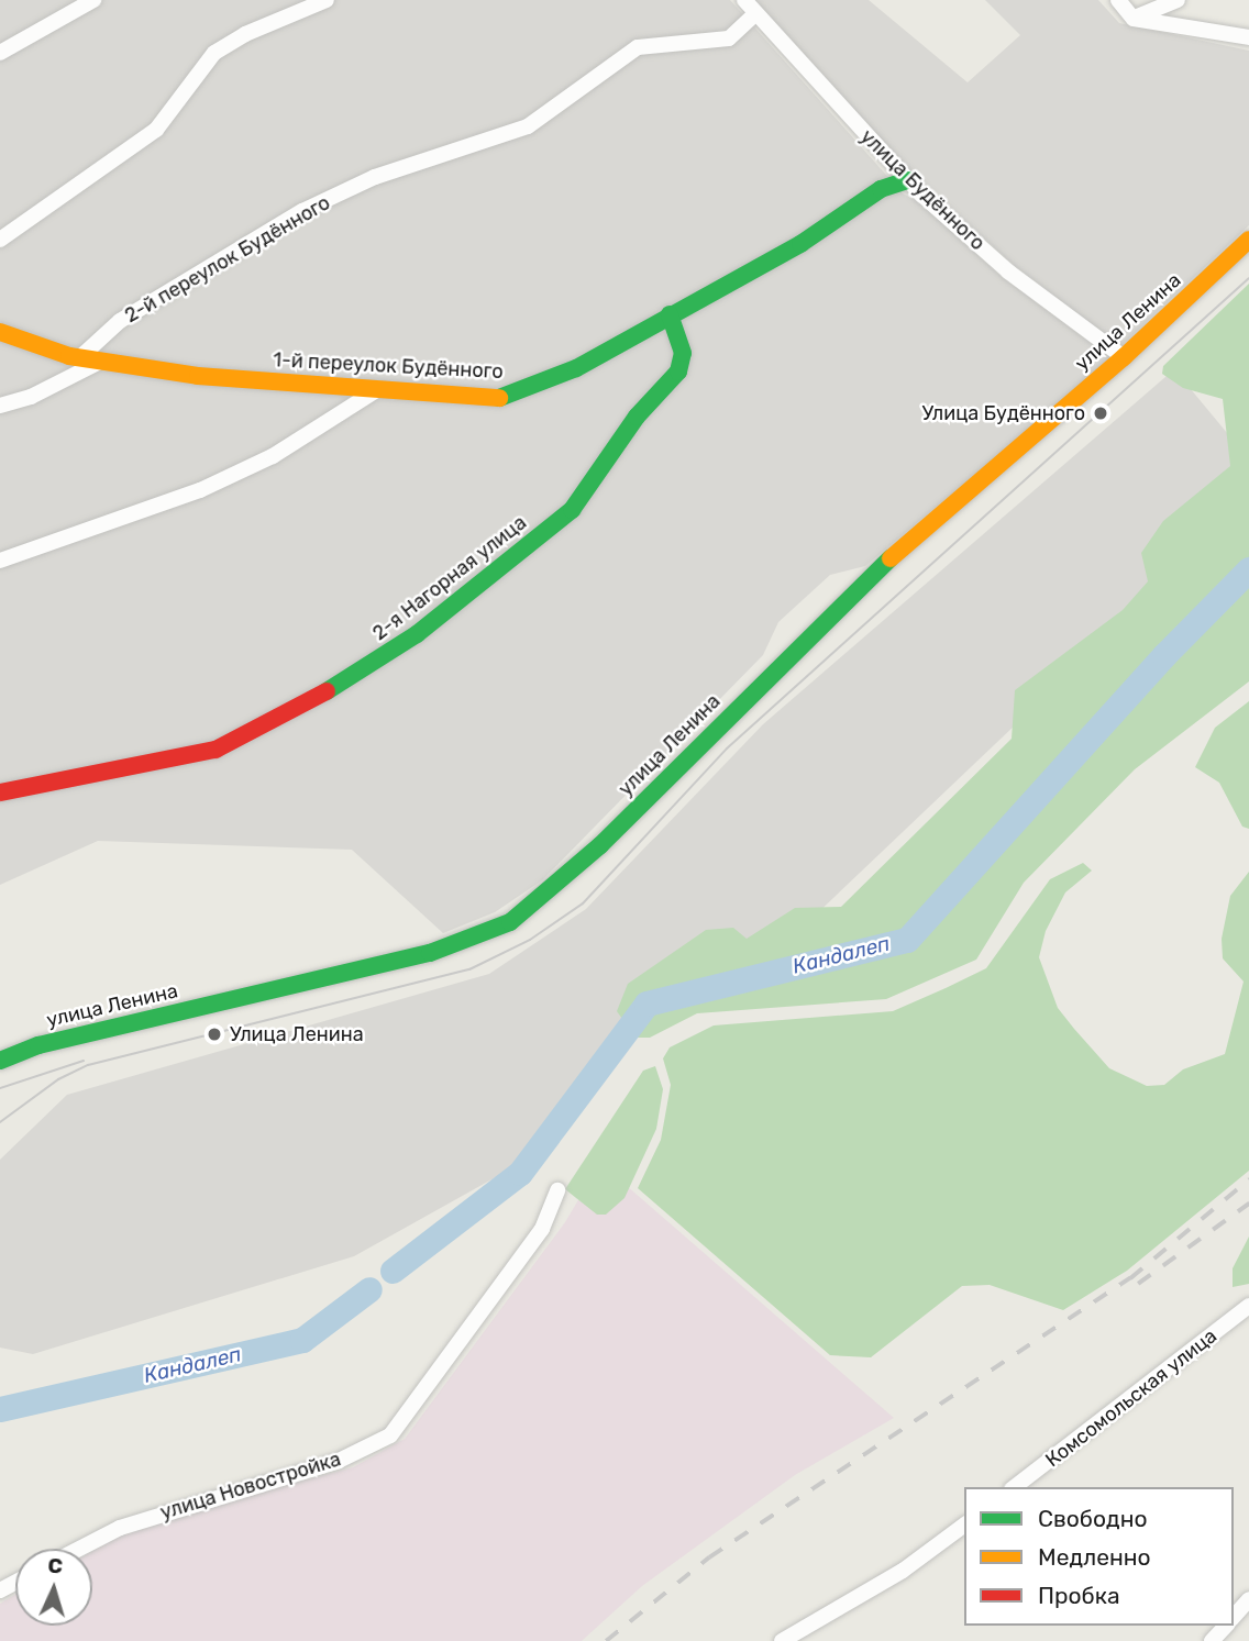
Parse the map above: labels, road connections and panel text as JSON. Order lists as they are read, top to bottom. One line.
{"streets":{"street":["улица Будённого","2-й переулок Будённого","улица Ленина","1-й переулок Будённого","2-я Нагорная улица","Комсомольская улица","улица Новостройка"]},"crossings":[["улица Будённого","2-й переулок Будённого"],["улица Будённого","улица Ленина"],["улица Будённого","1-й переулок Будённого"],["2-й переулок Будённого","1-й переулок Будённого"],["1-й переулок Будённого","2-я Нагорная улица"]],"water":["Кандалеп"],"places":["Улица Будённого","Улица Ленина"],"legend":["Свободно","Медленно","Пробка"],"north":"top"}
